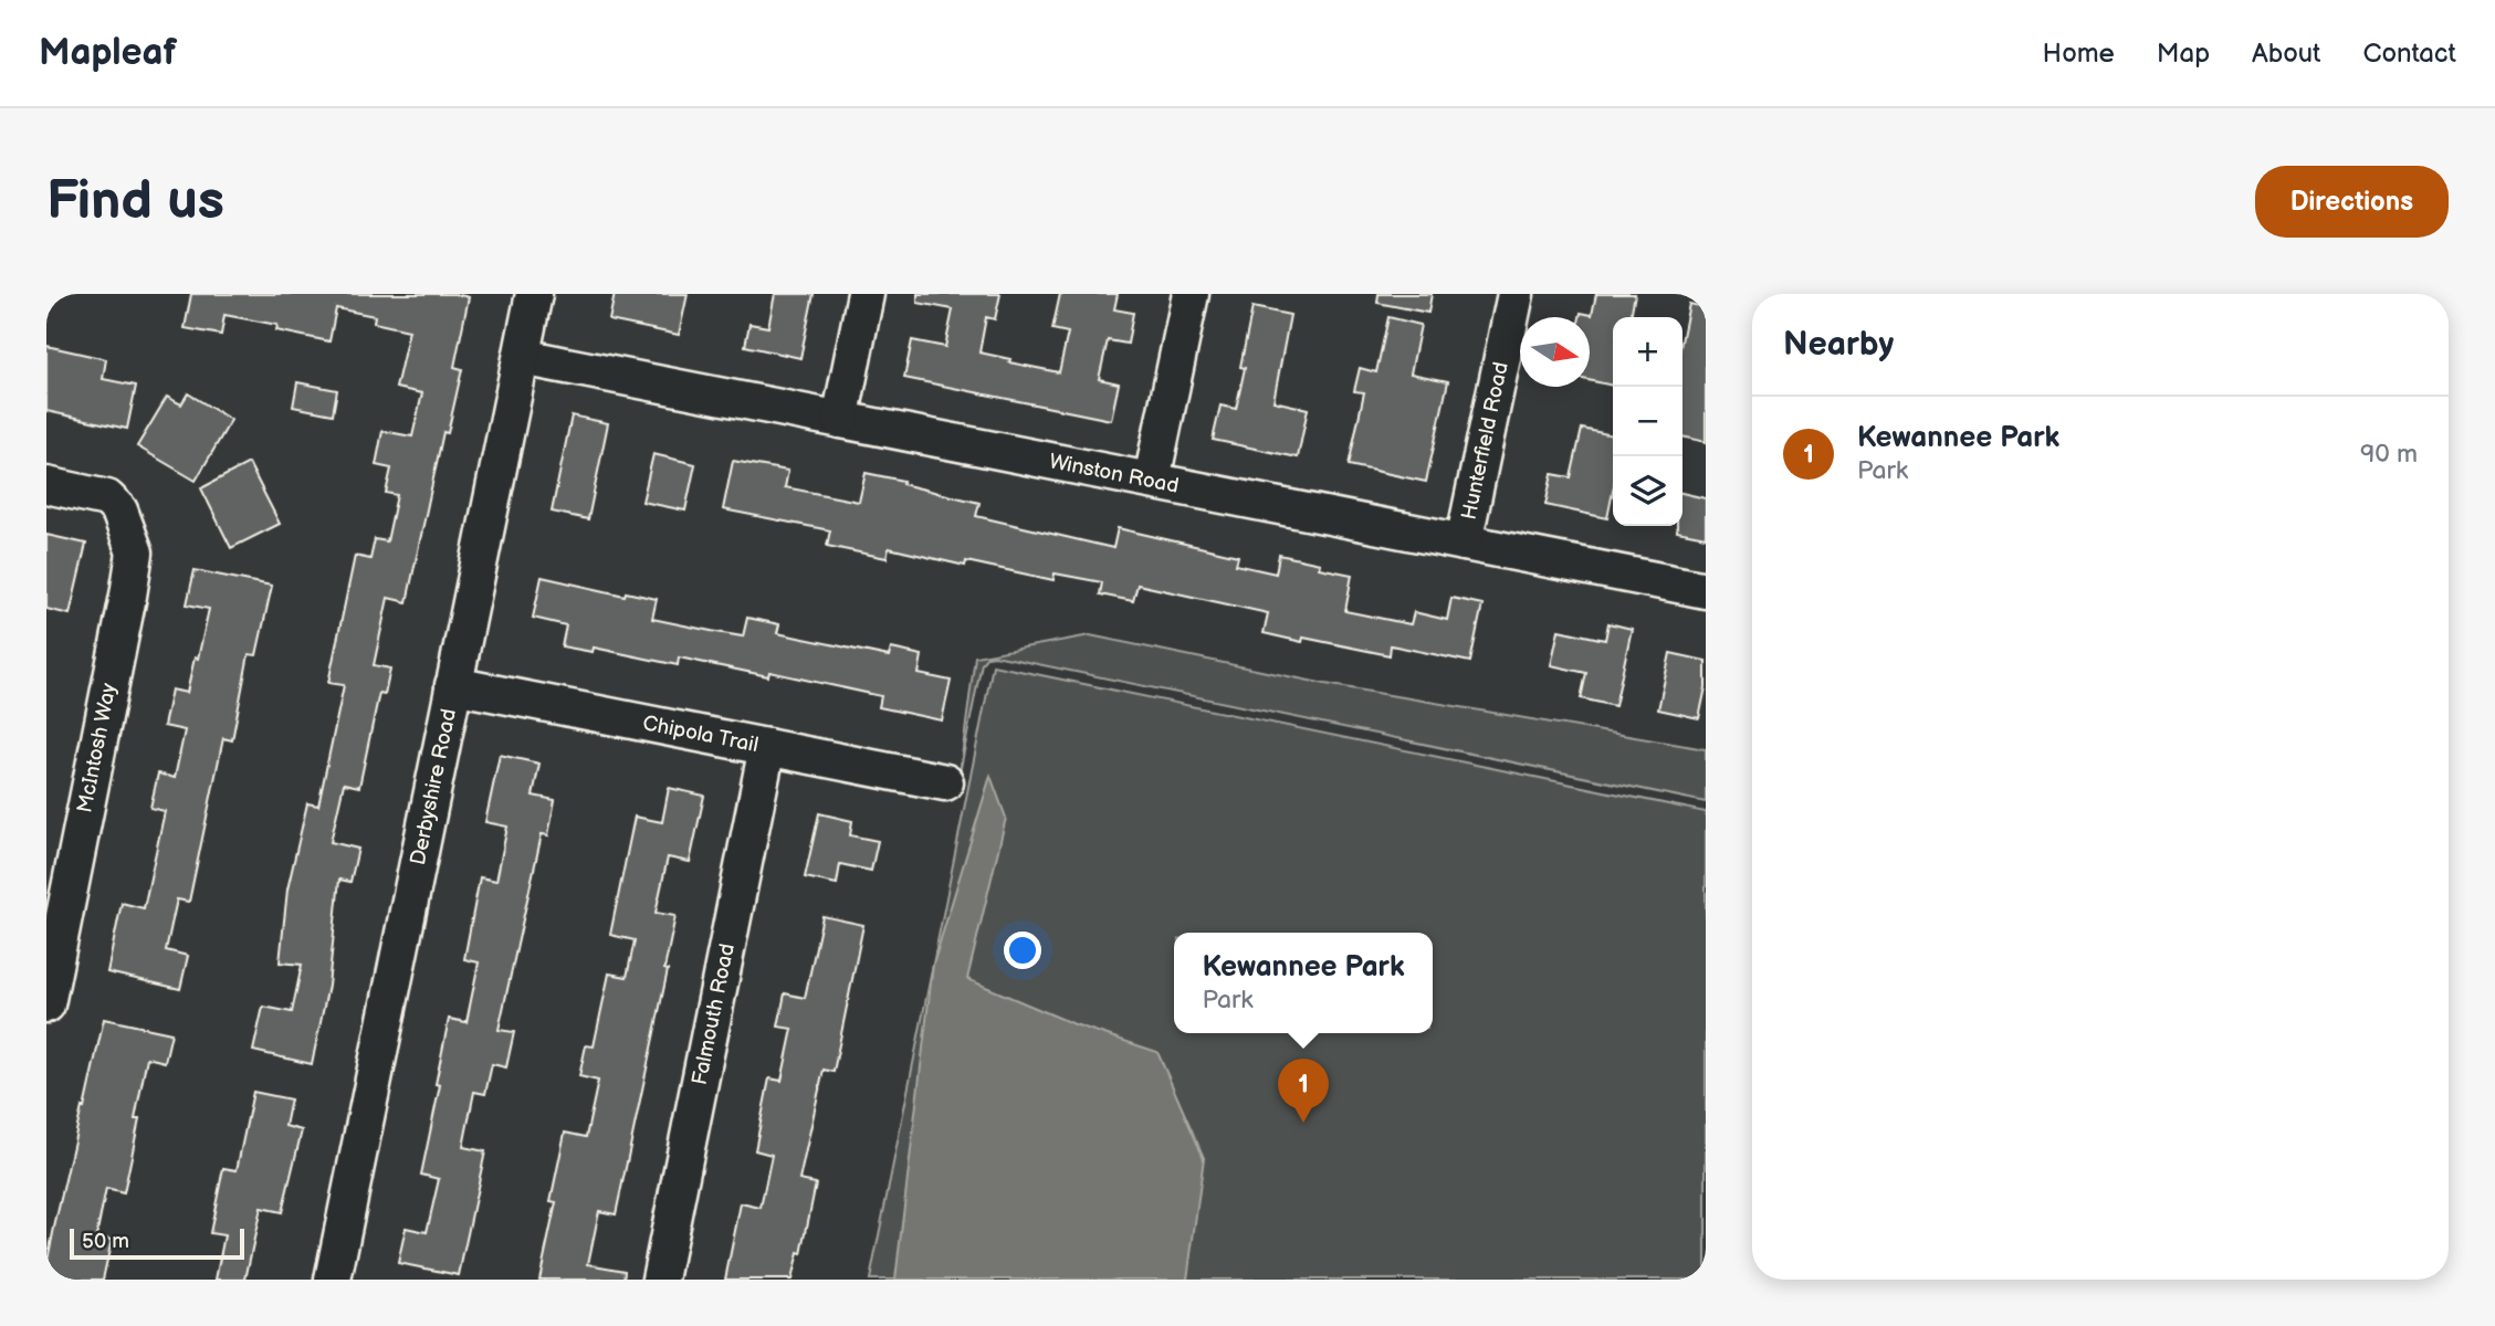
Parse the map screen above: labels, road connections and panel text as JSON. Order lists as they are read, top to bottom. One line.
{"streets":{"street":["Hunterfield Road","Winston Road","Chipola Trail","McIntosh Way","Derbyshire Road","Falmouth Road"]},"crossings":[["Hunterfield Road","Winston Road"],["Winston Road","Derbyshire Road"],["Chipola Trail","Derbyshire Road"],["Chipola Trail","Falmouth Road"]],"scale_bar":"50 m","north":"right","page":{"header":"Mapleaf","nav":["Home","Map","About","Contact"],"buttons":"Directions","title":"Find us","heading":"Nearby","map_buttons":["+","−"],"list":[{"mark":"1","name":"Kewannee Park","note":"Park","value":"90 m"}],"popup":["Kewannee Park","Park"],"pins":"1","scale":"50 m"}}
